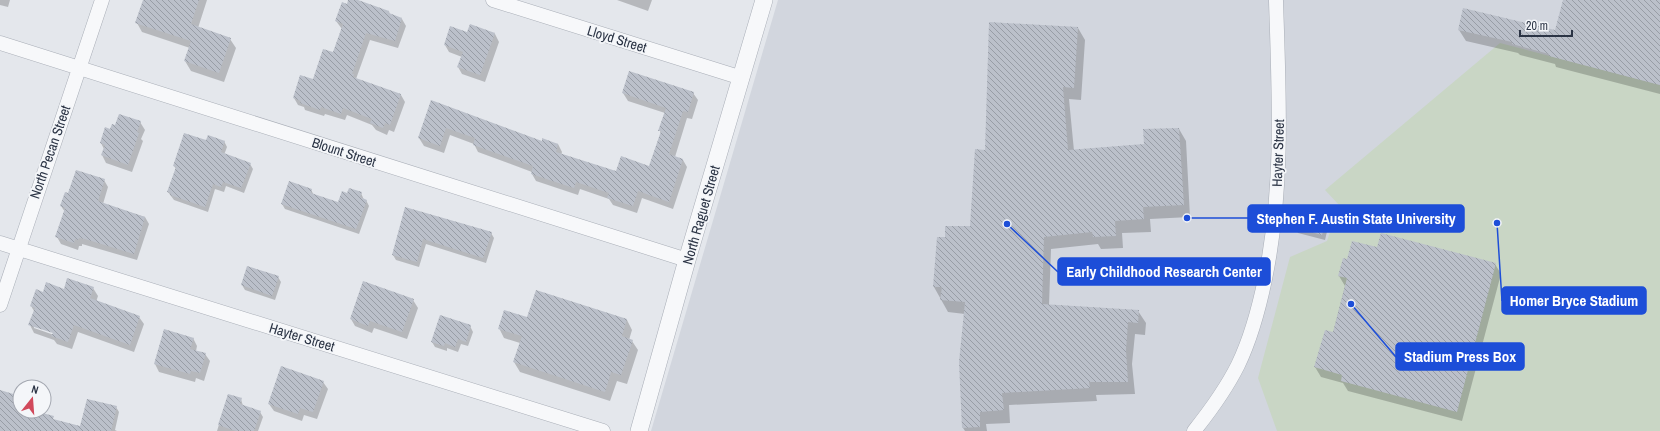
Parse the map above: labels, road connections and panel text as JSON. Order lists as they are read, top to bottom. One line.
{"streets":{"street":["Lloyd Street","North Pecan Street","Blount Street","Hayter Street","North Raguet Street"]},"crossings":[["Lloyd Street","North Raguet Street"],["North Pecan Street","Blount Street"],["North Pecan Street","Hayter Street"],["Blount Street","North Raguet Street"]],"places":["Stephen F. Austin State University","Homer Bryce Stadium","Early Childhood Research Center","Stadium Press Box"],"scale_bar":"20 m","north":"top"}
